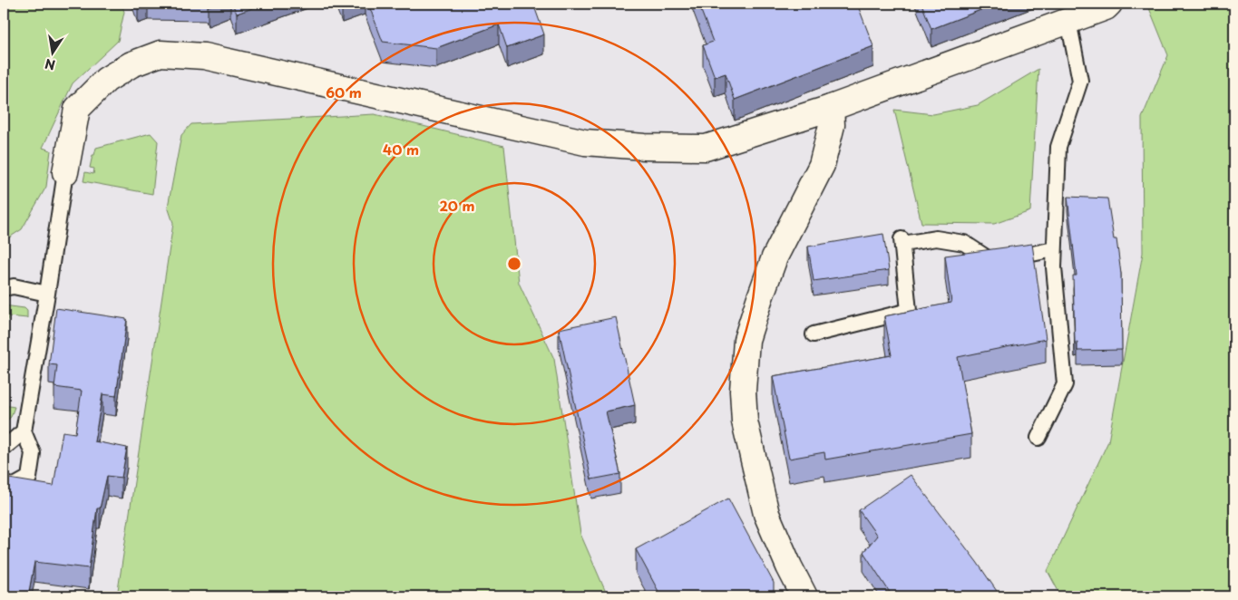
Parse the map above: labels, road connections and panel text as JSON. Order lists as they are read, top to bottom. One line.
{"north":"bottom","rings":["60 m","40 m","20 m"]}
